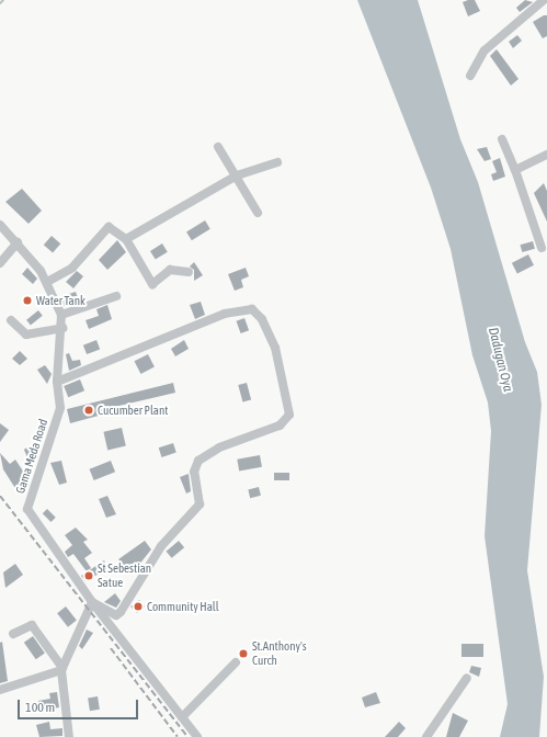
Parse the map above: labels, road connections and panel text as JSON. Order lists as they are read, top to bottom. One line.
{"streets":{"street":["Gama Meda Road"]},"water":["Dadugan Oya"],"places":["Water Tank","Cucumber Plant","St Sebestian Satue","Community Hall","St.Anthony's Curch"],"scale_bar":"100 m"}
